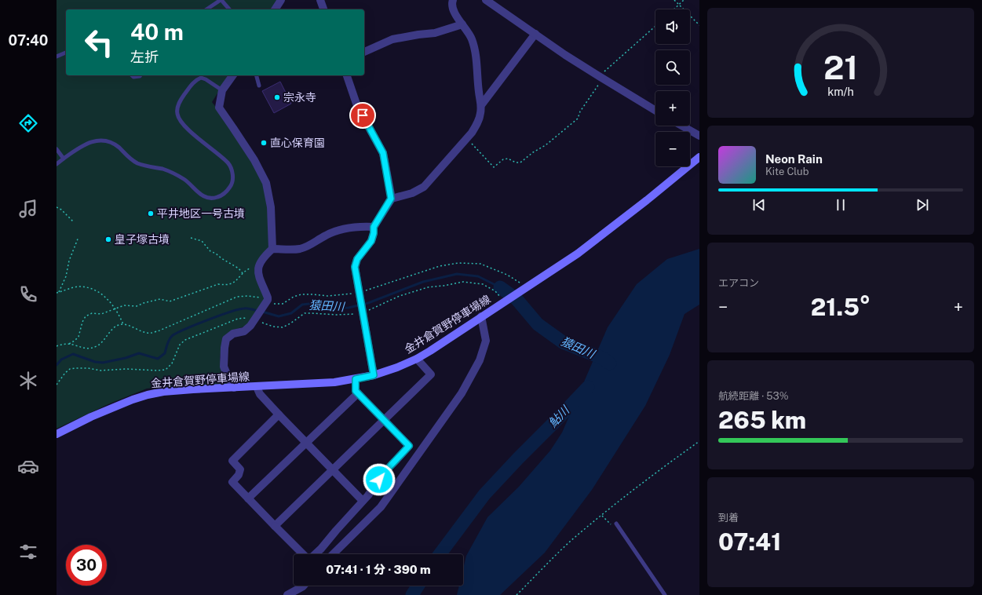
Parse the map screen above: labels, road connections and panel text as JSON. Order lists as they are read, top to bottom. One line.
{"streets":{"main road":["金井倉賀野停車場線"]},"water":["猿田川","鮎川"],"places":["宗永寺","直心保育園","平井地区一号古墳","皇子塚古墳"],"page":{"tabs":"07:40","map_buttons":["+","−"],"turn":["40 m","左折"],"song":["Neon Rain","Kite Club"],"tile":["エアコン",["航続距離 · 53%","265 km"],["到着","07:41"]],"heat":["−","21.5°","+"],"limit":"30","trip":"07:41 · 1 分 · 390 m","gauge":["21","km/h"]}}
